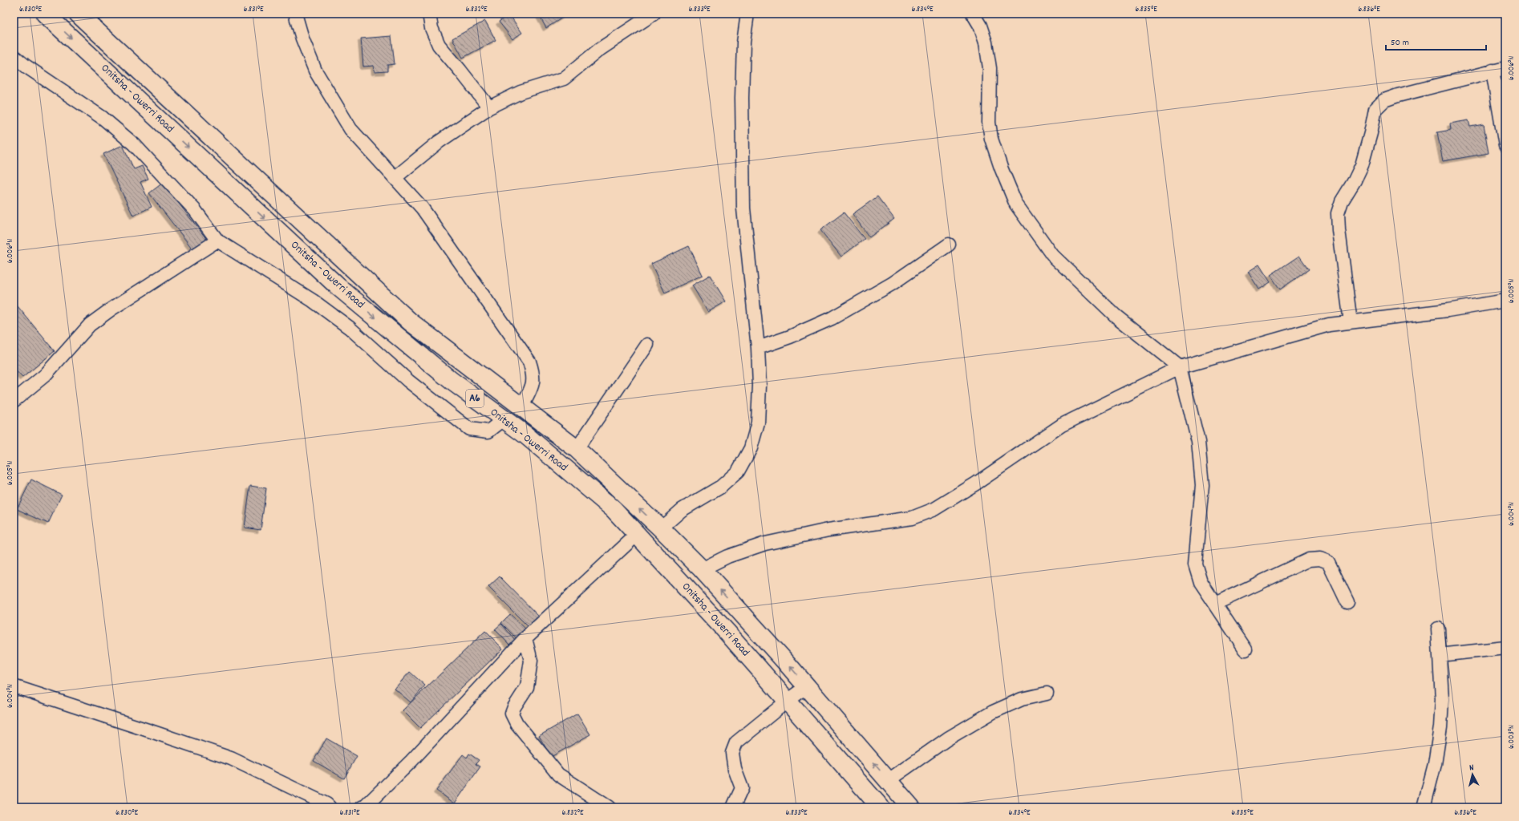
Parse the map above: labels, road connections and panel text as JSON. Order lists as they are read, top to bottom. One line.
{"streets":{"highway":["Onitsha - Owerri Road","A6"]},"scale_bar":"50 m","north":"top","coordinates":["6.830°E","6.831°E","6.832°E","6.833°E","6.834°E","6.835°E","6.836°E","6.006°N","6.005°N","6.004°N","6.003°N"]}
